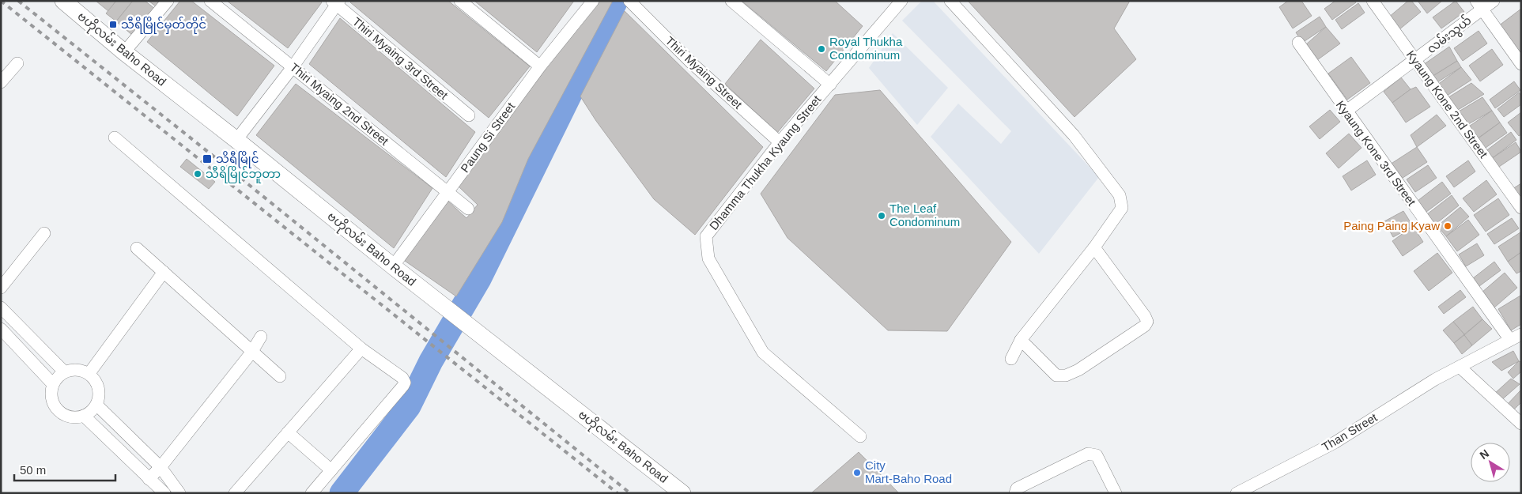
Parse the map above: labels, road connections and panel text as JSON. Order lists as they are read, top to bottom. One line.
{"streets":{"main road":["ဗဟိုလမ်း Baho Road"],"street":["လမ်းသွယ်","Thiri Myaing 3rd Street","Thiri Myaing Street","Thiri Myaing 2nd Street","Kyaung Kone 2nd Street","Paung Si Street","Kyaung Kone 3rd Street","Dhamma Thukha Kyaung Street","Than Street"]},"crossings":[["လမ်းသွယ်","Kyaung Kone 2nd Street"],["လမ်းသွယ်","Kyaung Kone 3rd Street"],["ဗဟိုလမ်း Baho Road","Paung Si Street"],["Thiri Myaing Street","Dhamma Thukha Kyaung Street"],["Thiri Myaing 2nd Street","Paung Si Street"],["Kyaung Kone 3rd Street","Than Street"]],"places":{"transit":["သီရိမြိုင်မှတ်တိုင်","သိရီမြိုင်"],"other":["Royal Thukha Condominum","သီရိမြိုင်ဘူတာ","The Leaf Condominum","Paing Paing Kyaw","City Mart-Baho Road"]},"scale_bar":"50 m","north":"top left"}
